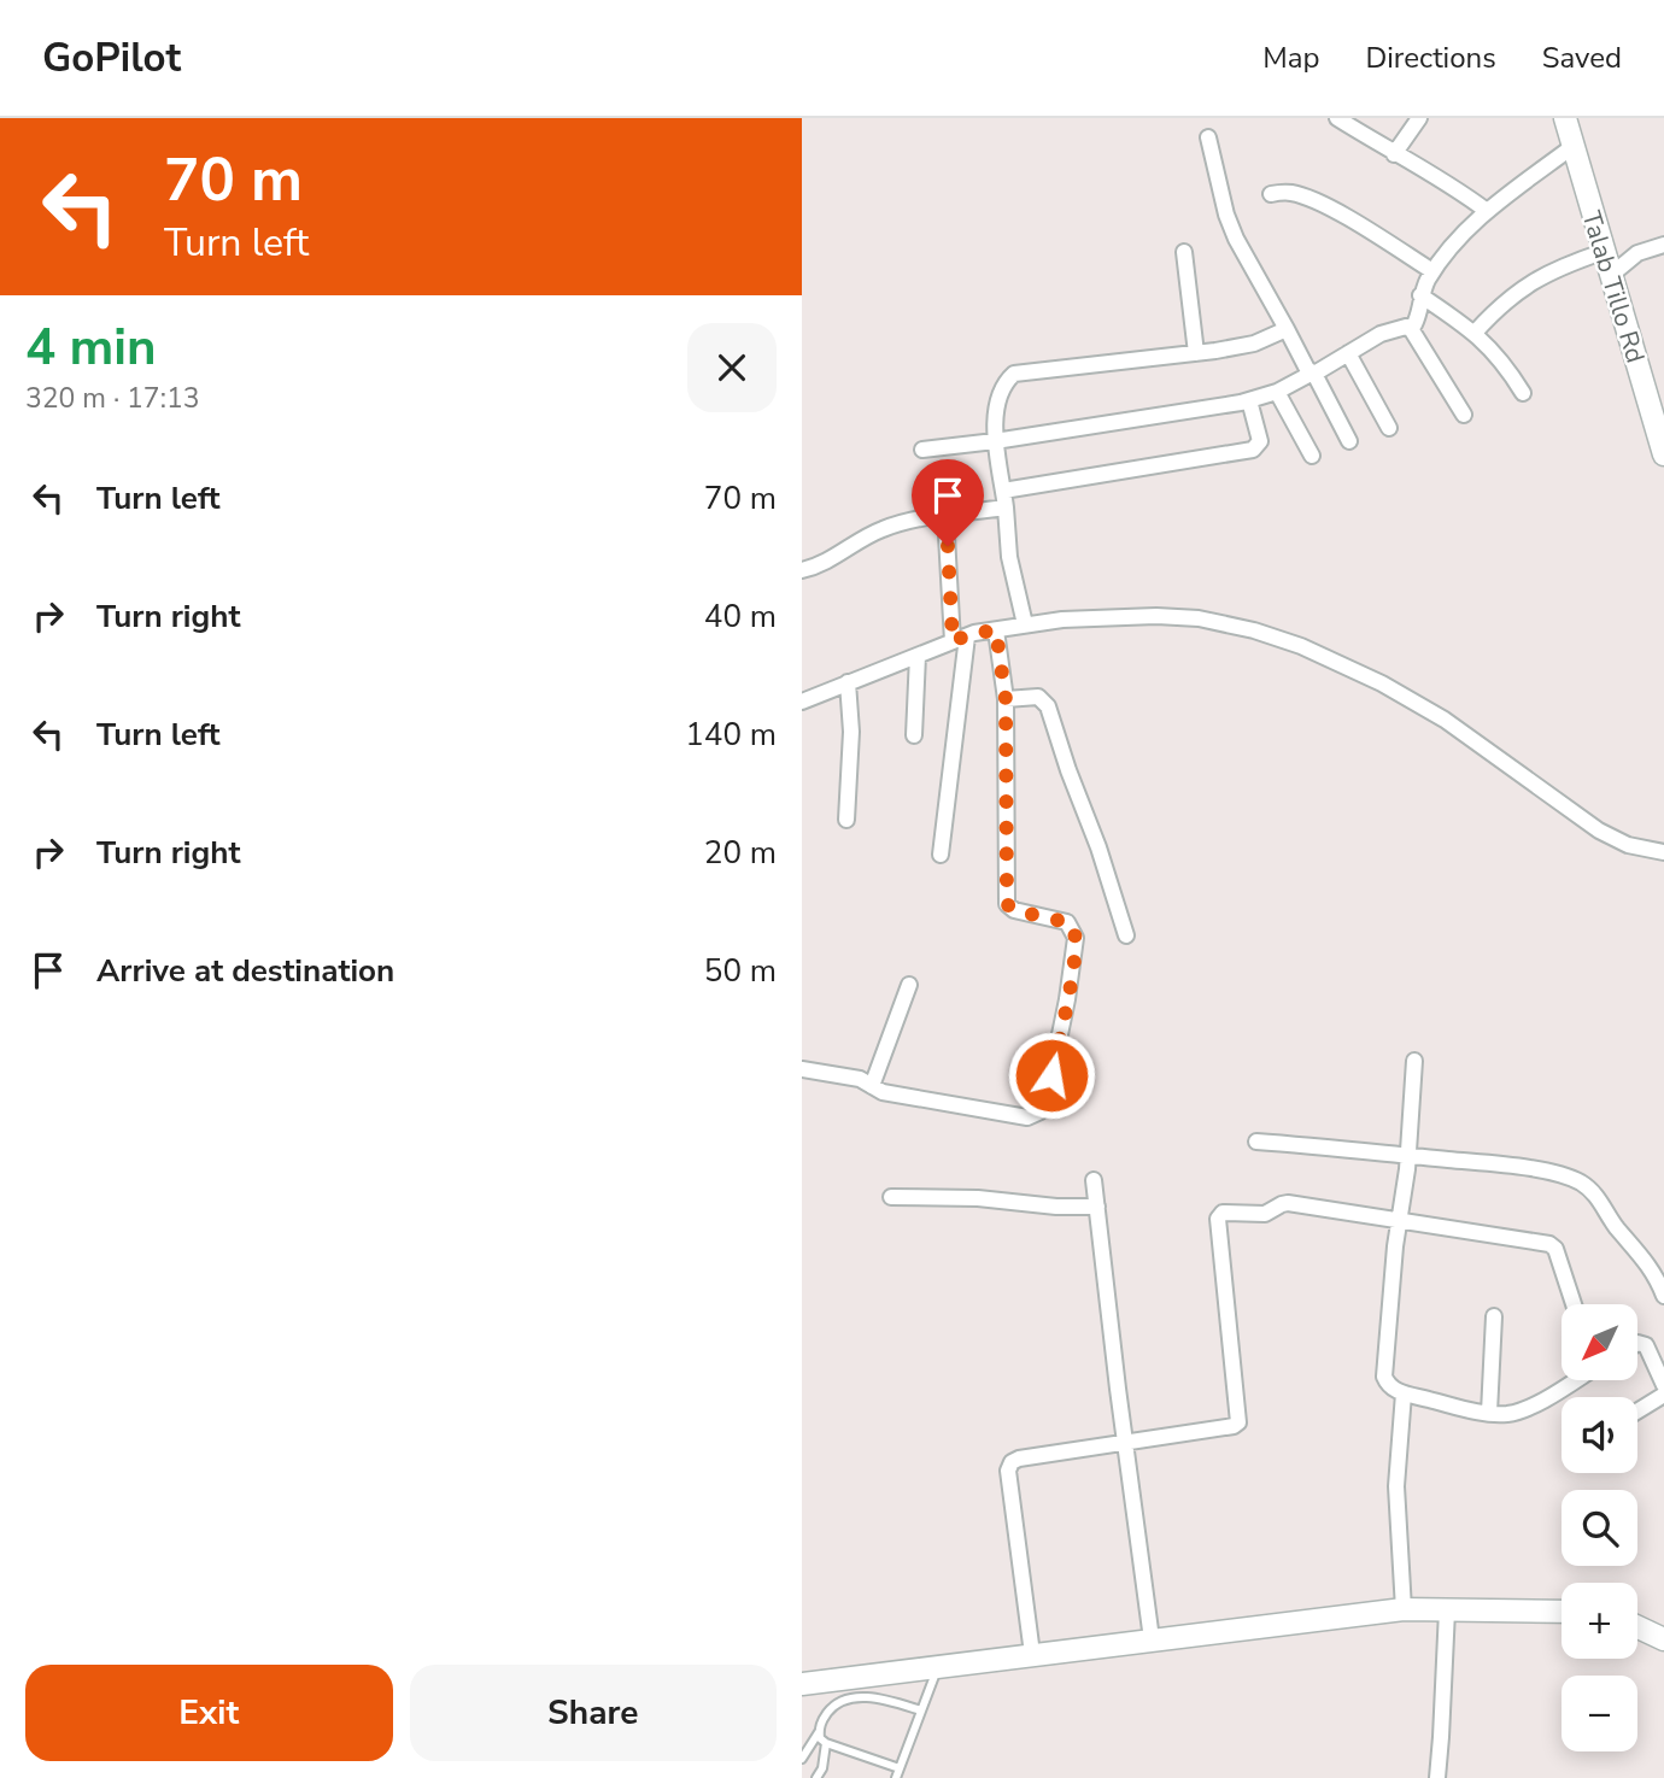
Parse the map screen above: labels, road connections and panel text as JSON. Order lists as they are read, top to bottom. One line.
{"streets":{"street":["Talab Tillo Rd"]},"north":"bottom left","page":{"header":"GoPilot","nav":["Map","Directions","Saved"],"turn":["70 m","Turn left"],"heading":["4 min","320 m · 17:13"],"list":[{"name":"Turn left","value":"70 m"},{"name":"Turn right","value":"40 m"},{"name":"Turn left","value":"140 m"},{"name":"Turn right","value":"20 m"},{"name":"Arrive at destination","value":"50 m"}],"map_buttons":["+","−"],"buttons":["Exit","Share"]}}
